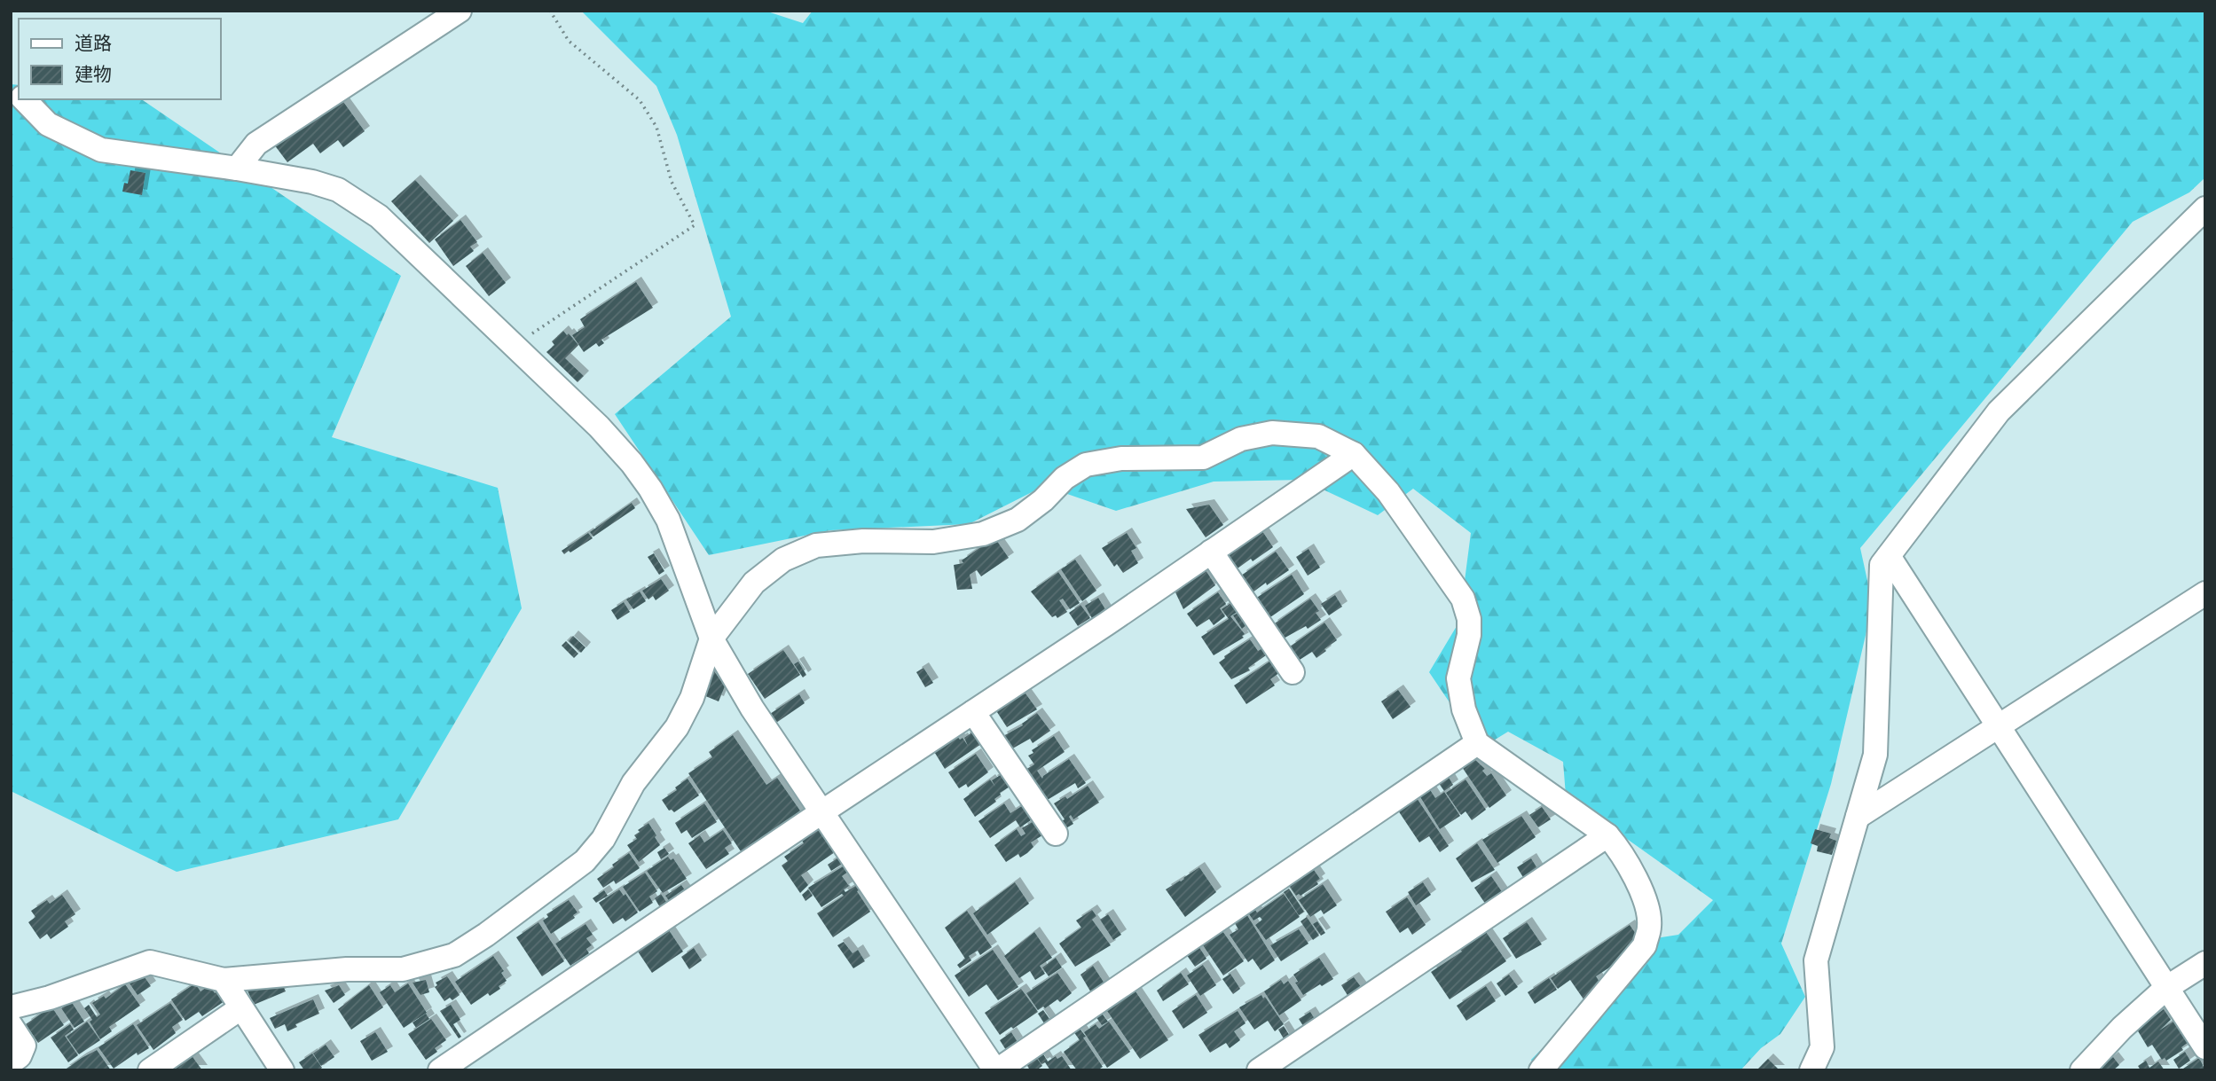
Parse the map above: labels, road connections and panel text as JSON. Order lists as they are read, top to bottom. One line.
{"legend":["道路","建物"]}
